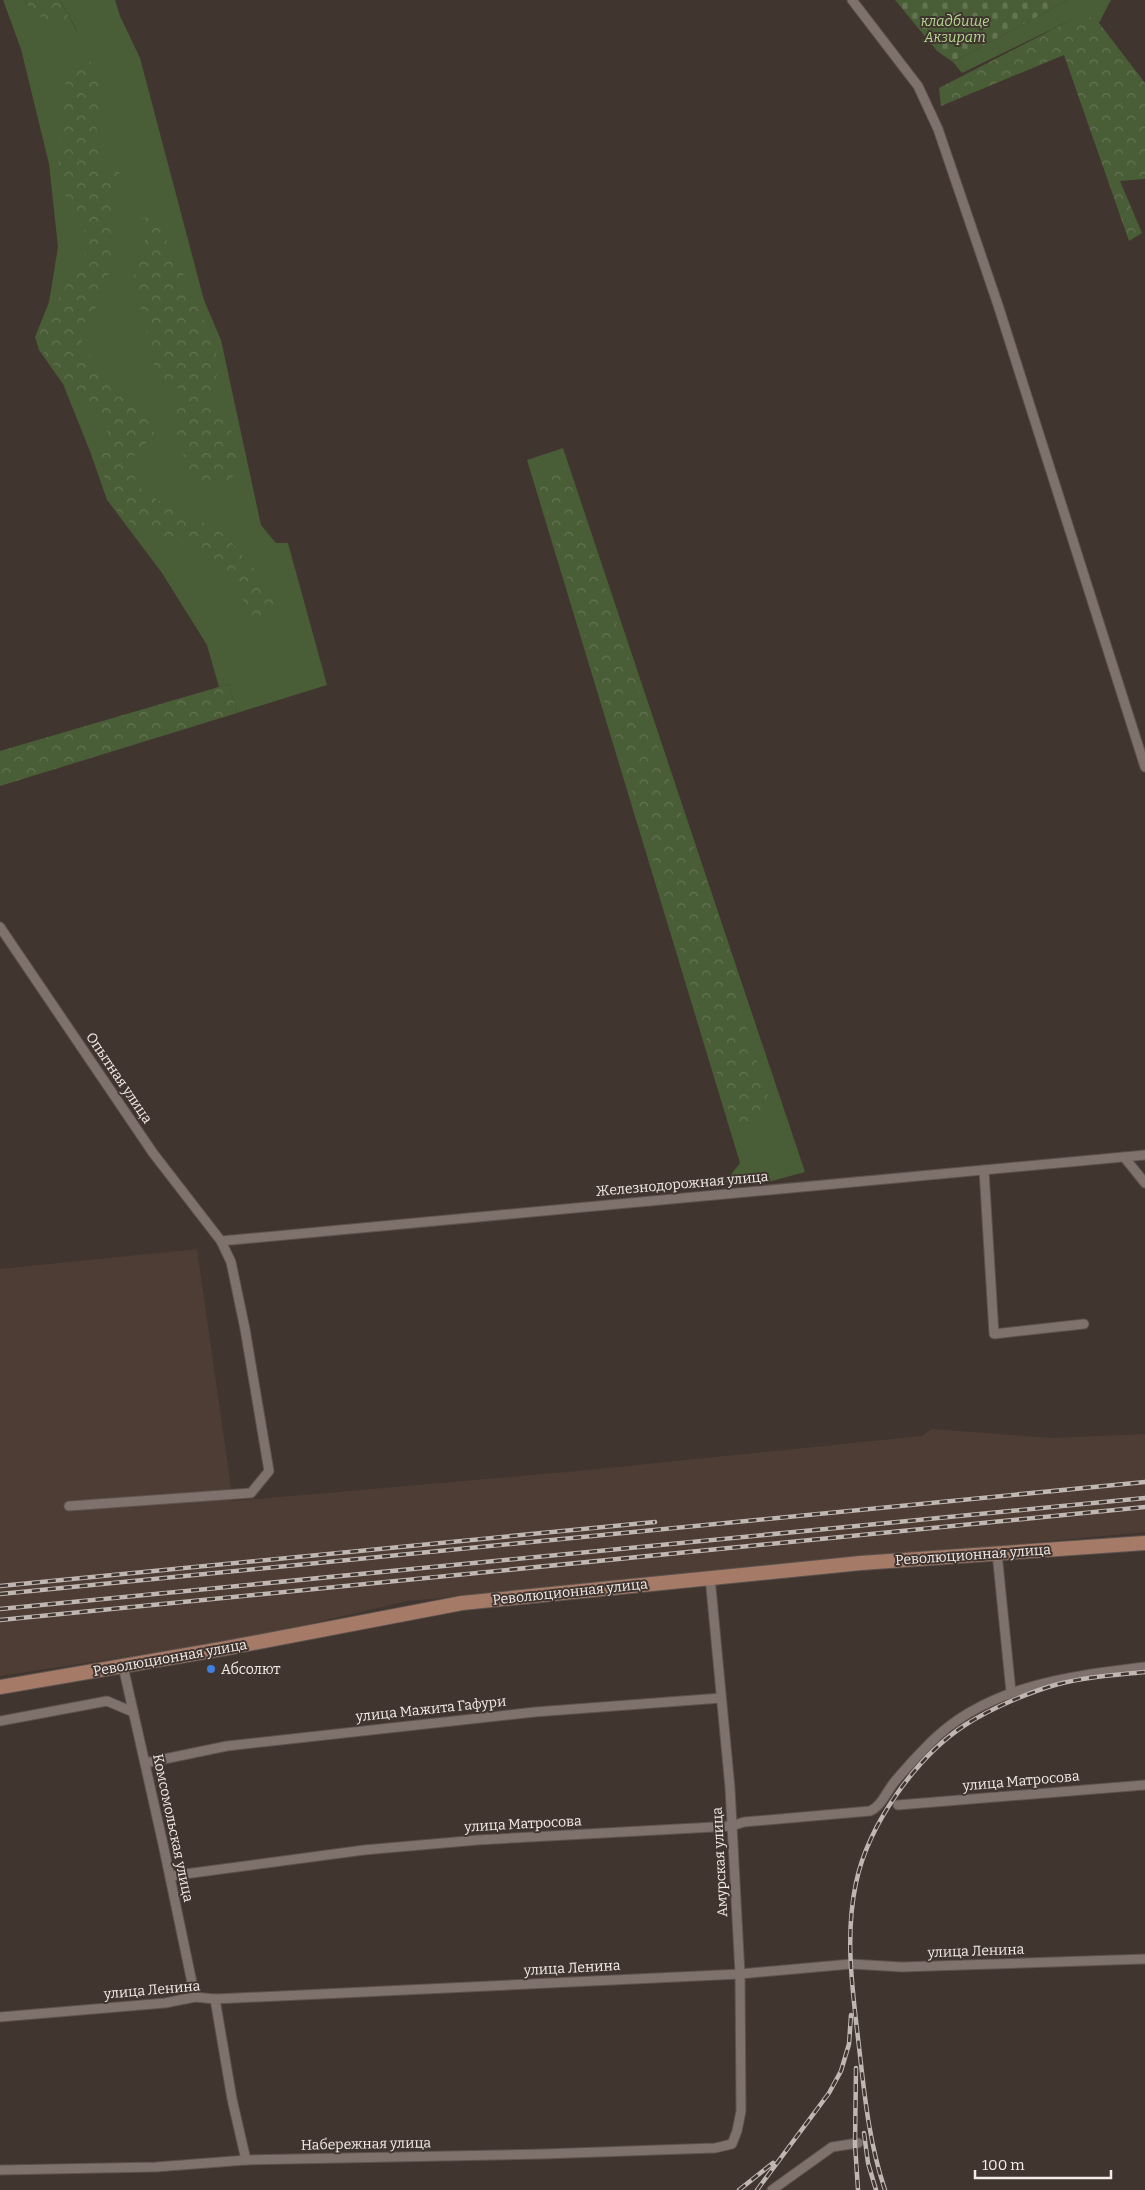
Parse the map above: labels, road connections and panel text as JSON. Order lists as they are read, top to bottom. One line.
{"streets":{"main road":["Революционная улица"],"street":["Опытная улица","Железнодорожная улица","улица Мажита Гафури","улица Матросова","Комсомольская улица","Амурская улица","улица Ленина","Набережная улица"]},"crossings":[["Опытная улица","Железнодорожная улица"],["Революционная улица","Комсомольская улица"],["Революционная улица","Амурская улица"],["улица Мажита Гафури","Комсомольская улица"],["улица Мажита Гафури","Амурская улица"],["улица Матросова","Комсомольская улица"],["улица Матросова","Амурская улица"],["Комсомольская улица","улица Ленина"],["Амурская улица","улица Ленина"],["Амурская улица","Набережная улица"]],"parks":["кладбище Акзират"],"places":["Абсолют"],"scale_bar":"100 m"}
